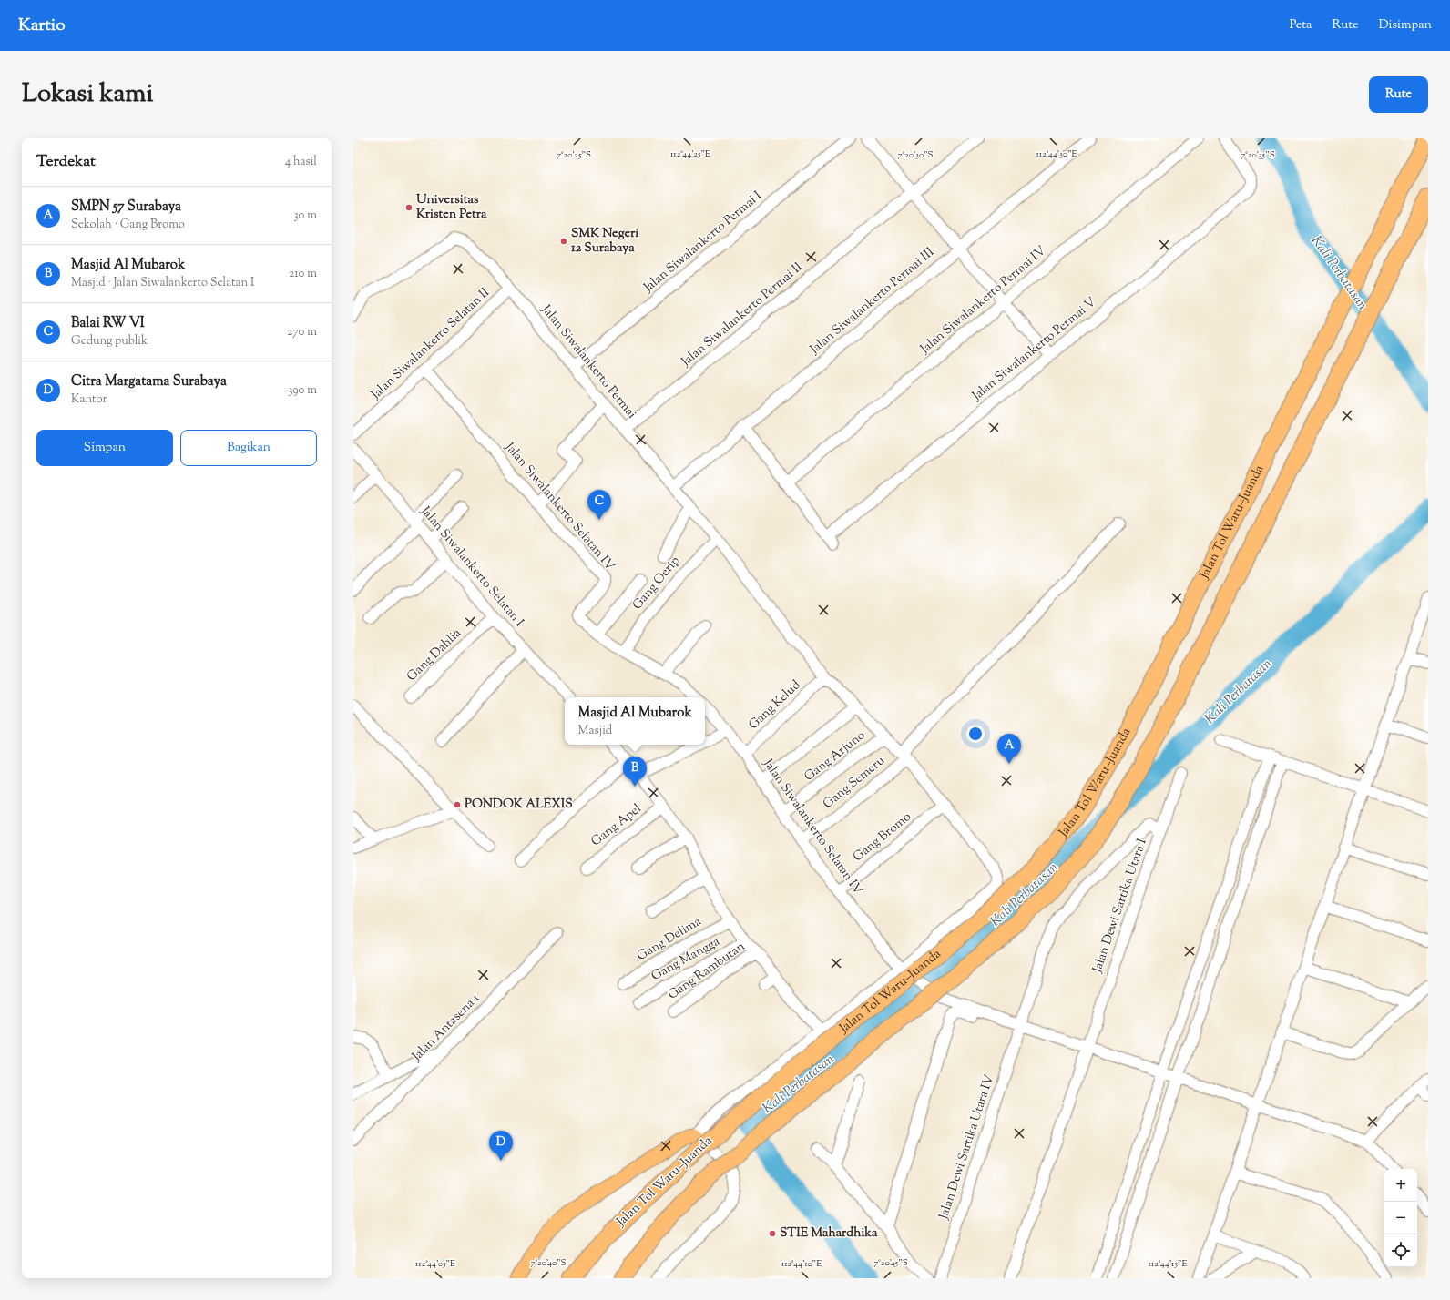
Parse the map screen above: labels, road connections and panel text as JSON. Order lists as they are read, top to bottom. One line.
{"streets":{"highway":["Jalan Tol Waru–Juanda"],"street":["Jalan Siwalankerto Permai I","Jalan Siwalankerto Permai IV","Jalan Siwalankerto Permai III","Jalan Siwalankerto Permai II","Jalan Siwalankerto Selatan II","Jalan Siwalankerto Permai V","Jalan Siwalankerto Permai","Jalan Siwalankerto Selatan IV","Jalan Siwalankerto Selatan I","Gang Oerip","Gang Dahlia","Gang Kelud","Gang Arjuno","Gang Semeru","Gang Apel","Gang Bromo","Jalan Dewi Sartika Utara I","Gang Delima","Gang Mangga","Gang Rambutan","Jalan Antasena 1","Jalan Dewi Sartika Utara IV"]},"crossings":[["Jalan Siwalankerto Permai I","Jalan Siwalankerto Permai"],["Jalan Siwalankerto Permai IV","Jalan Siwalankerto Permai V"],["Jalan Siwalankerto Permai III","Jalan Siwalankerto Permai"],["Jalan Siwalankerto Permai II","Jalan Siwalankerto Permai"],["Jalan Siwalankerto Selatan II","Jalan Siwalankerto Permai"],["Jalan Siwalankerto Selatan II","Jalan Siwalankerto Selatan IV"],["Jalan Siwalankerto Permai","Jalan Siwalankerto Selatan IV"],["Jalan Siwalankerto Permai","Gang Oerip"],["Jalan Siwalankerto Permai","Gang Kelud"],["Jalan Siwalankerto Permai","Gang Arjuno"],["Jalan Siwalankerto Permai","Gang Semeru"],["Jalan Siwalankerto Permai","Gang Bromo"],["Jalan Siwalankerto Selatan IV","Gang Oerip"],["Jalan Siwalankerto Selatan IV","Gang Kelud"],["Jalan Siwalankerto Selatan IV","Gang Arjuno"],["Jalan Siwalankerto Selatan IV","Gang Semeru"],["Jalan Siwalankerto Selatan IV","Gang Bromo"],["Jalan Siwalankerto Selatan IV","Jalan Dewi Sartika Utara I"],["Jalan Siwalankerto Selatan IV","Jalan Dewi Sartika Utara IV"],["Jalan Siwalankerto Selatan I","Gang Dahlia"],["Jalan Dewi Sartika Utara I","Jalan Dewi Sartika Utara IV"]],"water":["Kali Perbatasan"],"places":["Universitas Kristen Petra","SMK Negeri 12 Surabaya","PONDOK ALEXIS","STIE Mahardhika"],"page":{"header":"Kartio","nav":["Peta","Rute","Disimpan"],"title":"Lokasi kami","buttons":["Rute",["Simpan","Bagikan"]],"heading":["Terdekat","4 hasil"],"list":[{"mark":"A","name":"SMPN 57 Surabaya","note":"Sekolah · Gang Bromo","value":"30 m"},{"mark":"B","name":"Masjid Al Mubarok","note":"Masjid · Jalan Siwalankerto Selatan I","value":"210 m"},{"mark":"C","name":"Balai RW VI","note":"Gedung publik","value":"270 m"},{"mark":"D","name":"Citra Margatama Surabaya","note":"Kantor","value":"390 m"}],"pins":["C","A","B","D"],"popup":["Masjid Al Mubarok","Masjid"],"map_buttons":["+","−"]},"coordinates":["112°44'25\"E","112°44'30\"E","7°20'25\"S","7°20'30\"S","7°20'35\"S","7°20'40\"S","7°20'45\"S","112°44'05\"E","112°44'10\"E","112°44'15\"E"]}
